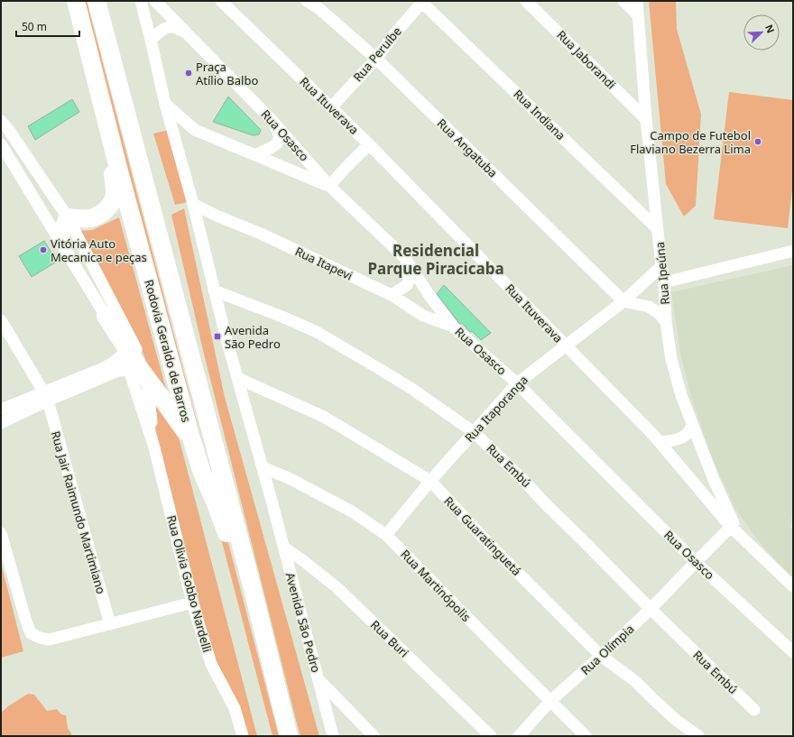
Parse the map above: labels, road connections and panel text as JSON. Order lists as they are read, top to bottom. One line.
{"streets":{"highway":["Rodovia Geraldo de Barros"],"street":["Rua Peruíbe","Rua Jaborandi","Rua Ituverava","Rua Indiana","Rua Osasco","Rua Angatuba","Rua Itapevi","Rua Ipeúna","Rua Itaporanga","Rua Embú","Rua Jair Raimundo Martimiano","Rua Guaratinguetá","Rua Olivia Gobbo Nardelli","Rua Martinópolis","Avenida São Pedro","Rua Buri","Rua Olímpia"]},"crossings":[["Rua Peruíbe","Rua Ituverava"],["Rua Peruíbe","Rua Indiana"],["Rua Peruíbe","Rua Angatuba"],["Rua Jaborandi","Rua Ipeúna"],["Rua Ituverava","Rua Ipeúna"],["Rua Ituverava","Rua Itaporanga"],["Rua Ituverava","Rua Olímpia"],["Rua Indiana","Rua Ipeúna"],["Rua Osasco","Rua Itapevi"],["Rua Osasco","Rua Itaporanga"],["Rua Osasco","Avenida São Pedro"],["Rua Osasco","Rua Olímpia"],["Rua Angatuba","Rua Itaporanga"],["Rua Itapevi","Avenida São Pedro"],["Rua Ipeúna","Rua Itaporanga"],["Rua Ipeúna","Rua Olímpia"],["Rua Itaporanga","Rua Embú"],["Rua Itaporanga","Rua Guaratinguetá"],["Rua Itaporanga","Rua Martinópolis"],["Rua Embú","Avenida São Pedro"],["Rua Embú","Rua Olímpia"],["Rua Guaratinguetá","Avenida São Pedro"],["Rua Guaratinguetá","Rua Olímpia"],["Rua Martinópolis","Avenida São Pedro"],["Rua Martinópolis","Rua Olímpia"],["Avenida São Pedro","Rua Buri"]],"districts":["Residencial Parque Piracicaba"],"places":{"other":["Praça Atílio Balbo","Campo de Futebol Flaviano Bezerra Lima","Vitória Auto Mecanica e peças"],"transit":["Avenida São Pedro"]},"scale_bar":"50 m","north":"top right"}
